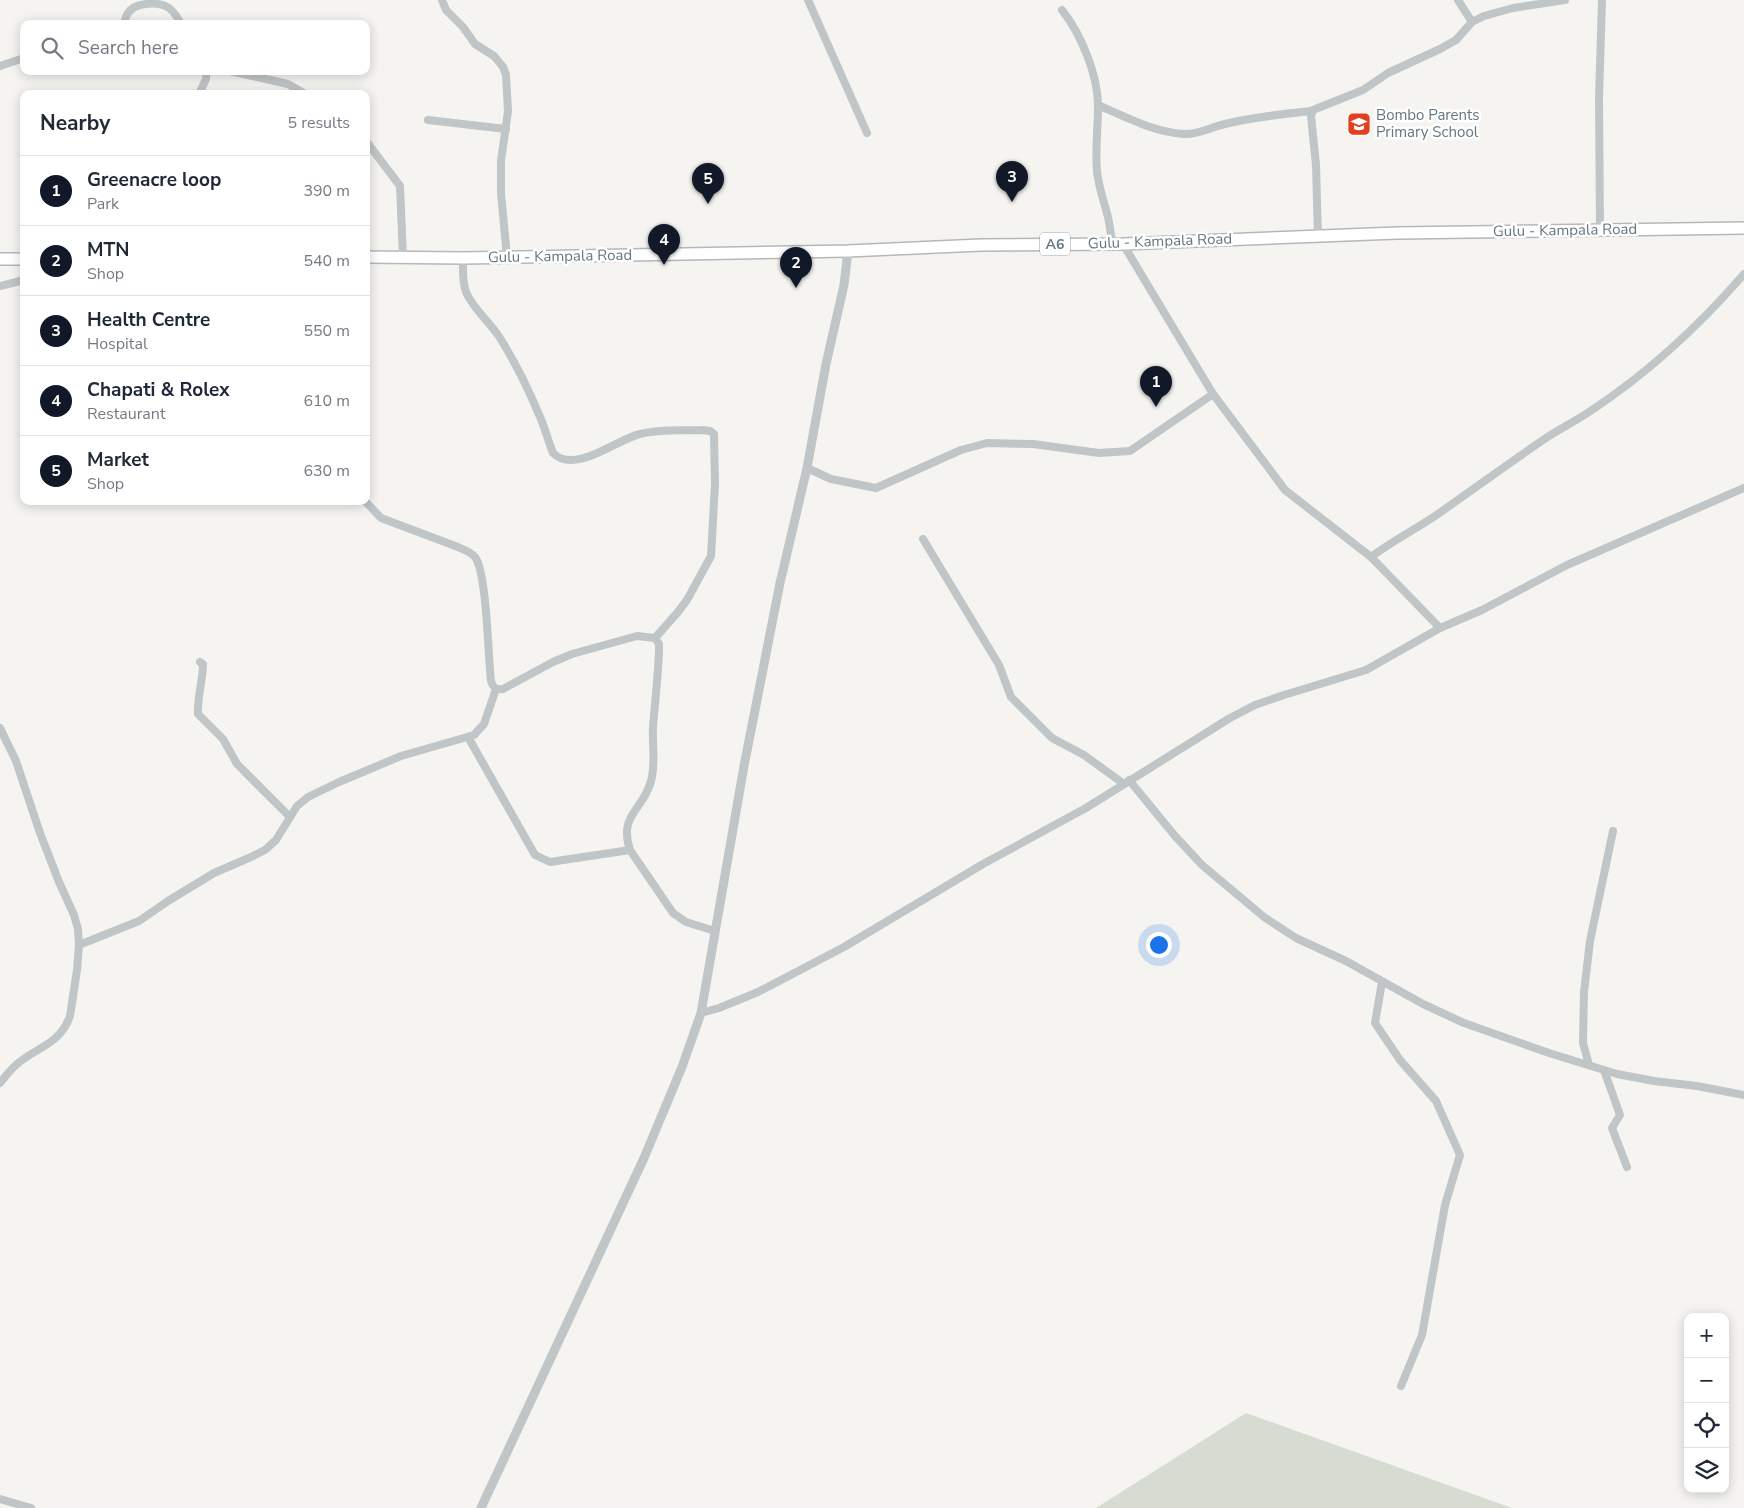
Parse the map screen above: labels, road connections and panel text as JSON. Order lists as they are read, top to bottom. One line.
{"streets":{"main road":["Gulu - Kampala Road","A6"]},"places":{"school or university":["Bombo Parents Primary School"]},"page":{"search":"Search here","heading":["Nearby","5 results"],"list":[{"mark":"1","name":"Greenacre loop","note":"Park","value":"390 m"},{"mark":"2","name":"MTN","note":"Shop","value":"540 m"},{"mark":"3","name":"Health Centre","note":"Hospital","value":"550 m"},{"mark":"4","name":"Chapati & Rolex","note":"Restaurant","value":"610 m"},{"mark":"5","name":"Market","note":"Shop","value":"630 m"}],"pins":["3","5","4","2","1"],"map_buttons":["+","−"]}}
